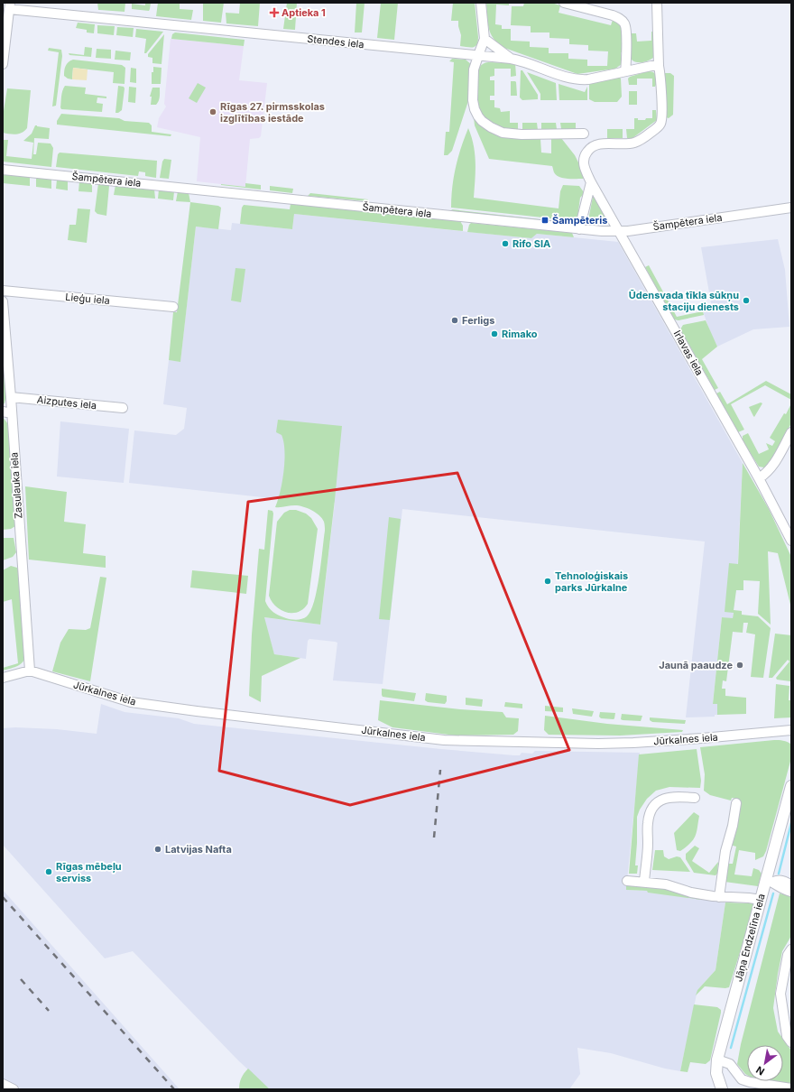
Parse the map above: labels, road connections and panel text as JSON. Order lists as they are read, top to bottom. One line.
{"streets":{"street":["Stendes iela","Šampētera iela","Lieģu iela","Irlavas iela","Aizputes iela","Zasulauka iela","Jūrkalnes iela","Jāņa Endzelīna iela"]},"crossings":[["Stendes iela","Irlavas iela"],["Šampētera iela","Irlavas iela"],["Aizputes iela","Zasulauka iela"],["Zasulauka iela","Jūrkalnes iela"]],"places":{"health":["Aptieka 1"],"other":["Rīgas 27. pirmsskolas izglītības iestāde","Rifo SIA","Ūdensvada tīkla sūkņu staciju dienests","Ferligs","Rimako","Tehnoloģiskais parks Jūrkalne","Jaunā paaudze","Latvijas Nafta","Rīgas mēbeļu serviss"],"transit":["Šampēteris"]},"north":"bottom left"}
